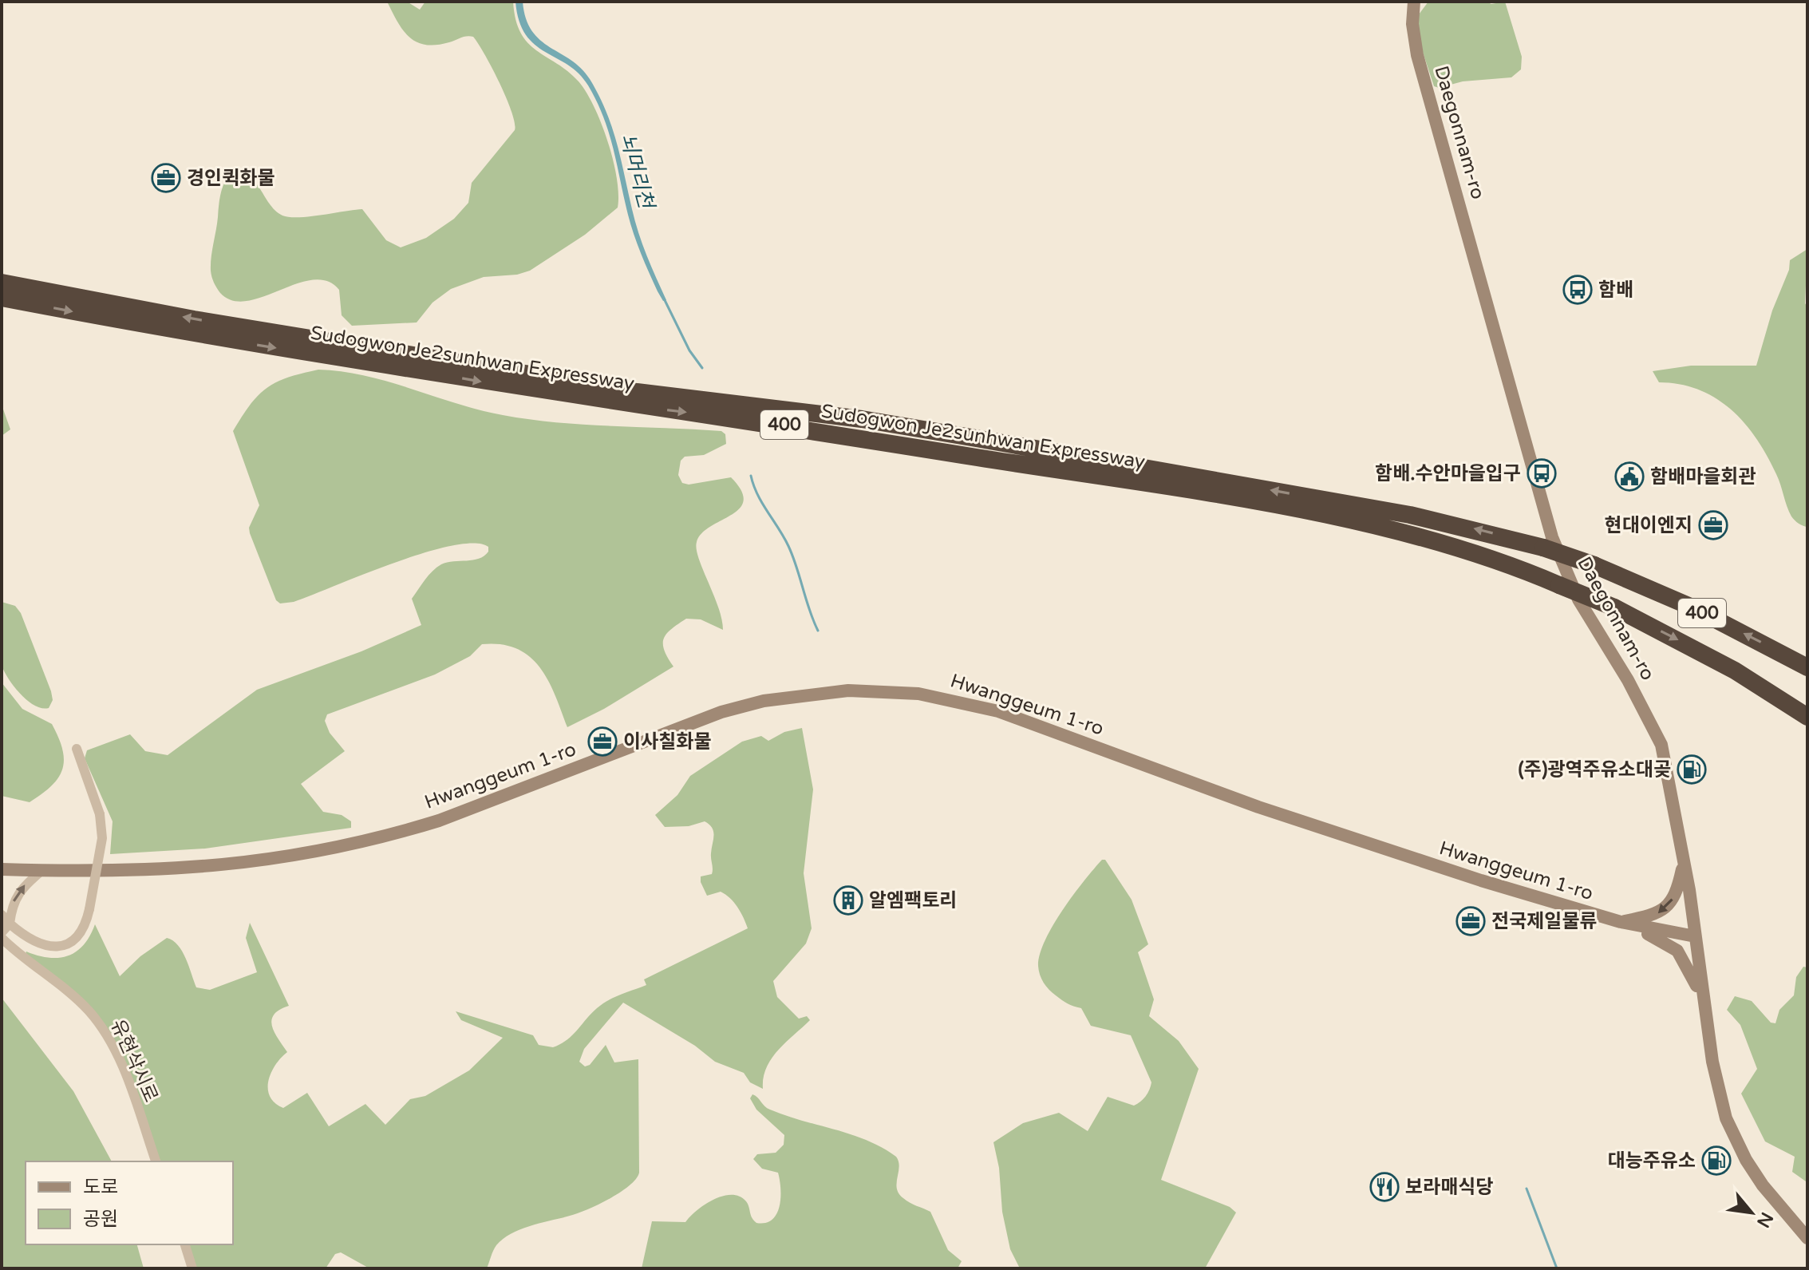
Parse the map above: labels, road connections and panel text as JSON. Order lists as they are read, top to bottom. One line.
{"streets":{"highway":["Sudogwon Je2sunhwan Expressway","400"],"street":["Daegonnam-ro","Hwanggeum 1-ro","유현삭시로"]},"crossings":[["Daegonnam-ro","Hwanggeum 1-ro"]],"water":["뇌머리천"],"places":{"office":["경인퀵화물","현대이엔지","이사칠화물","전국제일물류"],"bus stop":["함배","함배.수안마을입구"],"public building":["함배마을회관"],"fuel station":["(주)광역주유소대곶","대능주유소"],"building":["알엠팩토리"],"restaurant":["보라매식당"]},"legend":["도로","공원"],"north":"bottom right"}
